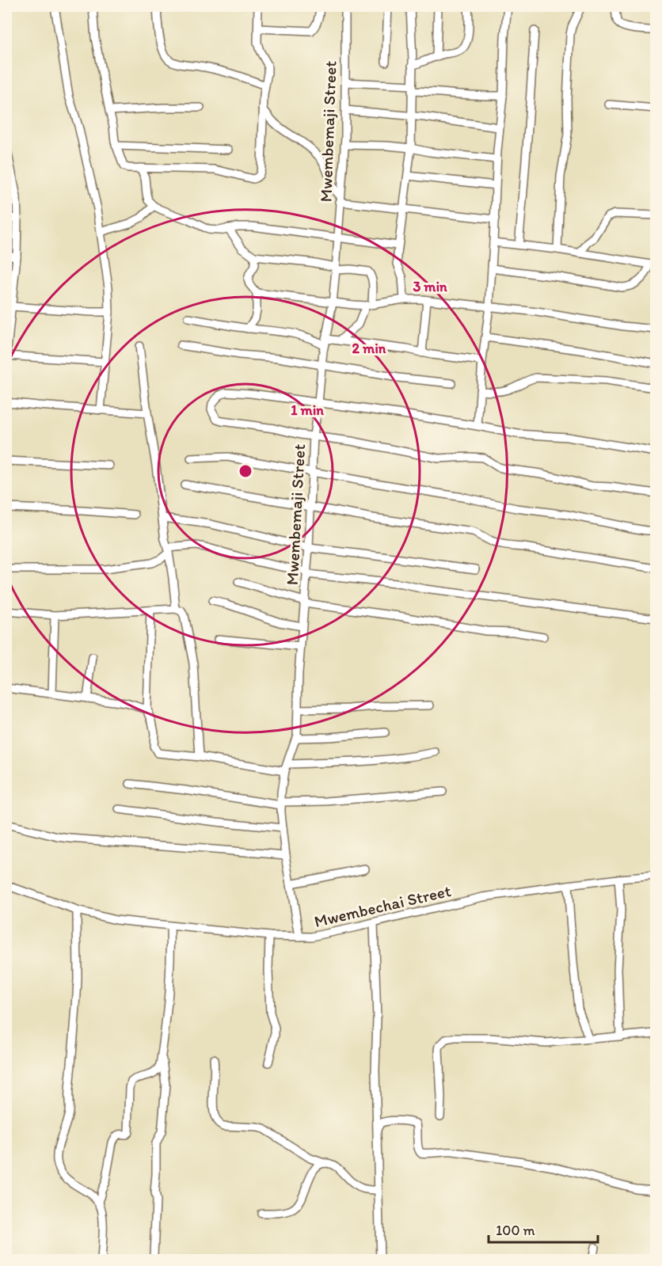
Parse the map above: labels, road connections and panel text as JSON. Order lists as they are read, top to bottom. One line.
{"streets":{"street":["Mwembemaji Street","Mwembechai Street"]},"crossings":[["Mwembemaji Street","Mwembechai Street"]],"scale_bar":"100 m","rings":["3 min","2 min","1 min"]}
